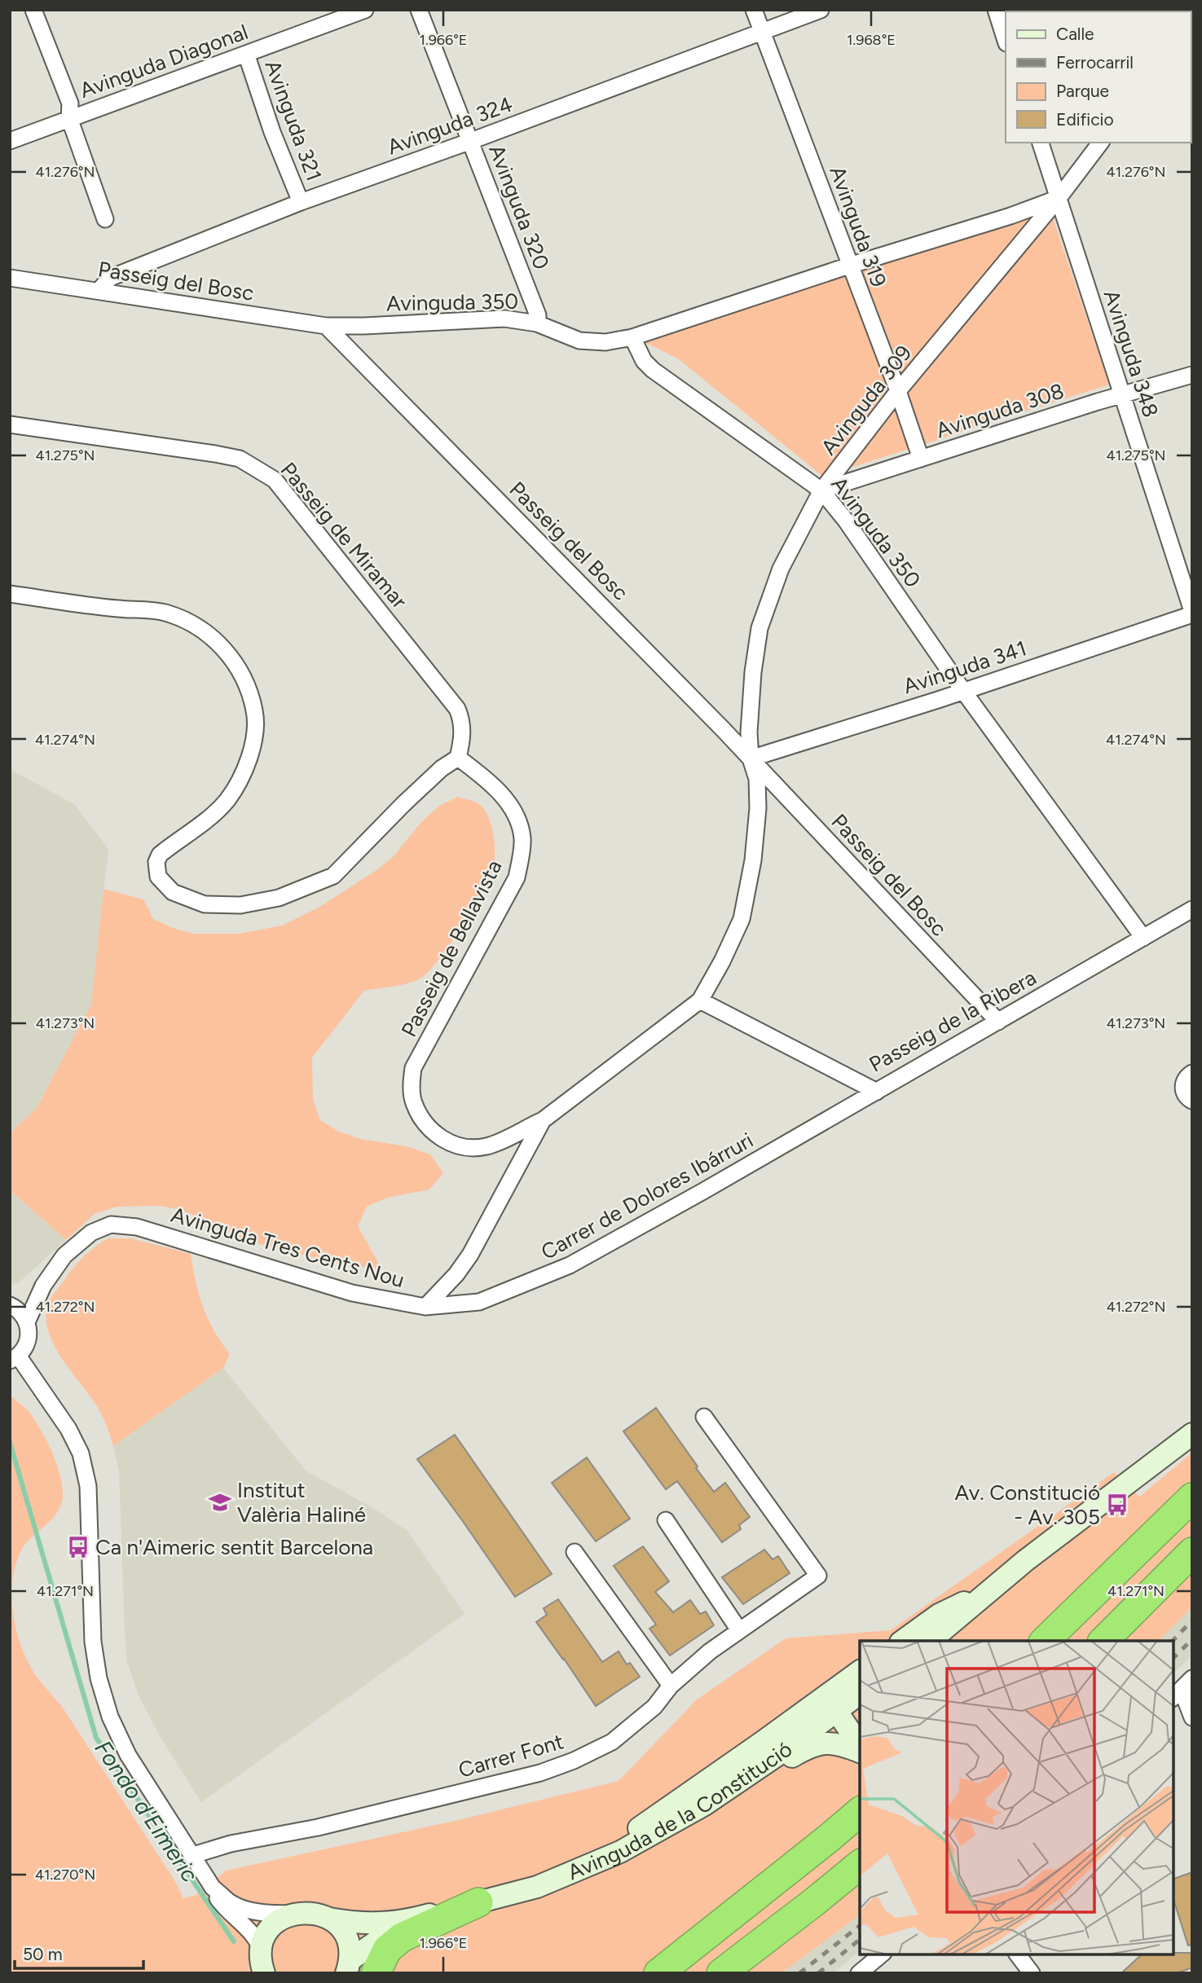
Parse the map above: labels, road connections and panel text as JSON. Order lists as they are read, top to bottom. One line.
{"streets":{"street":["Avinguda Diagonal","Avinguda 321","Avinguda 324","Avinguda 320","Avinguda 319","Passeig del Bosc","Avinguda 350","Avinguda 348","Avinguda 309","Avinguda 308","Passeig de Miramar","Avinguda 341","Passeig de Bellavista","Passeig de la Ribera","Carrer de Dolores Ibárruri","Avinguda Tres Cents Nou","Carrer Font","Avinguda de la Constitució"]},"crossings":[["Avinguda Diagonal","Avinguda 321"],["Avinguda 321","Avinguda 324"],["Avinguda 324","Avinguda 320"],["Avinguda 324","Avinguda 319"],["Avinguda 324","Passeig del Bosc"],["Avinguda 320","Avinguda 350"],["Avinguda 319","Avinguda 309"],["Avinguda 319","Avinguda 308"],["Passeig del Bosc","Avinguda 350"],["Passeig del Bosc","Avinguda 309"],["Passeig del Bosc","Avinguda 341"],["Passeig del Bosc","Passeig de la Ribera"],["Passeig del Bosc","Avinguda Tres Cents Nou"],["Avinguda 350","Avinguda 309"],["Avinguda 350","Avinguda 308"],["Avinguda 350","Avinguda 341"],["Avinguda 350","Passeig de la Ribera"],["Avinguda 348","Avinguda 309"],["Avinguda 348","Avinguda 308"],["Avinguda 348","Avinguda 341"],["Avinguda 309","Avinguda 308"],["Avinguda 309","Avinguda 341"],["Avinguda 309","Avinguda Tres Cents Nou"],["Passeig de Miramar","Passeig de Bellavista"],["Avinguda 341","Avinguda Tres Cents Nou"],["Passeig de Bellavista","Avinguda Tres Cents Nou"],["Passeig de la Ribera","Carrer de Dolores Ibárruri"],["Passeig de la Ribera","Avinguda Tres Cents Nou"],["Carrer de Dolores Ibárruri","Avinguda Tres Cents Nou"]],"water":["Fondo d'Eimeric"],"places":{"school or university":["Institut Valèria Haliné"],"bus stop":["Av. Constitució - Av. 305","Ca n'Aimeric sentit Barcelona"]},"legend":["Calle","Ferrocarril","Parque","Edificio"],"scale_bar":"50 m","coordinates":["1.966°E","1.968°E","41.276°N","41.275°N","41.274°N","41.273°N","41.272°N","41.271°N","41.270°N"]}
